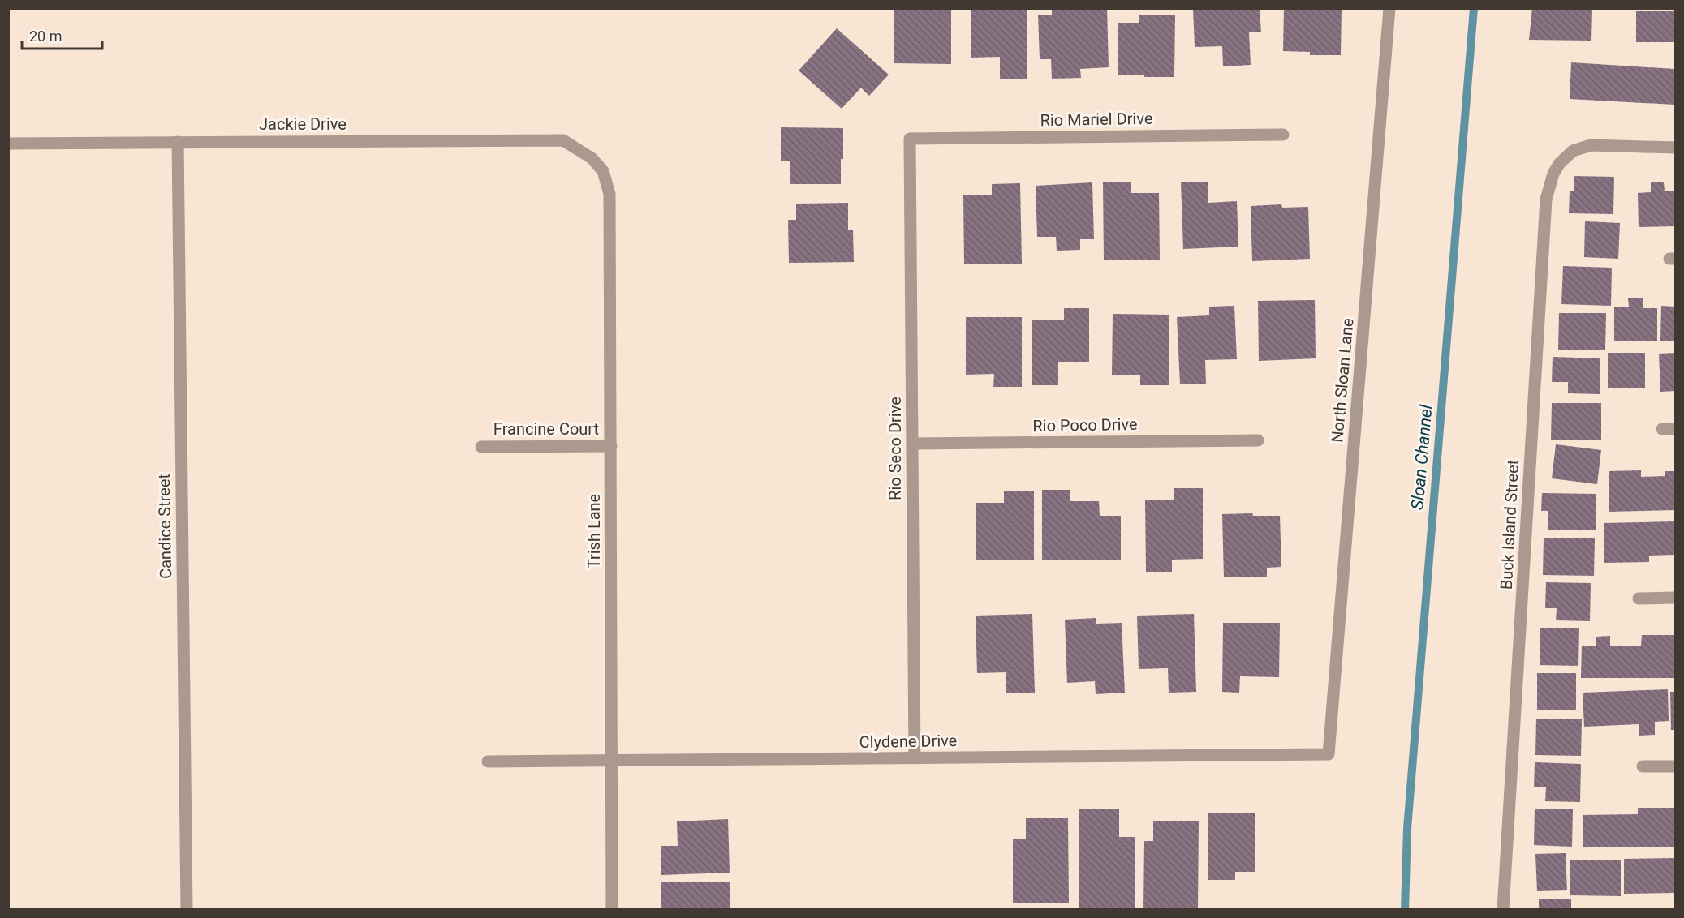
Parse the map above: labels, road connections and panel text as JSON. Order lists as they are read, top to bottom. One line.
{"streets":{"street":["Rio Mariel Drive","Jackie Drive","North Sloan Lane","Rio Poco Drive","Francine Court","Rio Seco Drive","Buck Island Street","Candice Street","Trish Lane","Clydene Drive"]},"crossings":[["Rio Mariel Drive","Rio Seco Drive"],["Jackie Drive","Candice Street"],["Jackie Drive","Trish Lane"],["North Sloan Lane","Clydene Drive"],["Rio Poco Drive","Rio Seco Drive"],["Francine Court","Trish Lane"],["Rio Seco Drive","Clydene Drive"],["Trish Lane","Clydene Drive"]],"water":["Sloan Channel"],"scale_bar":"20 m"}
